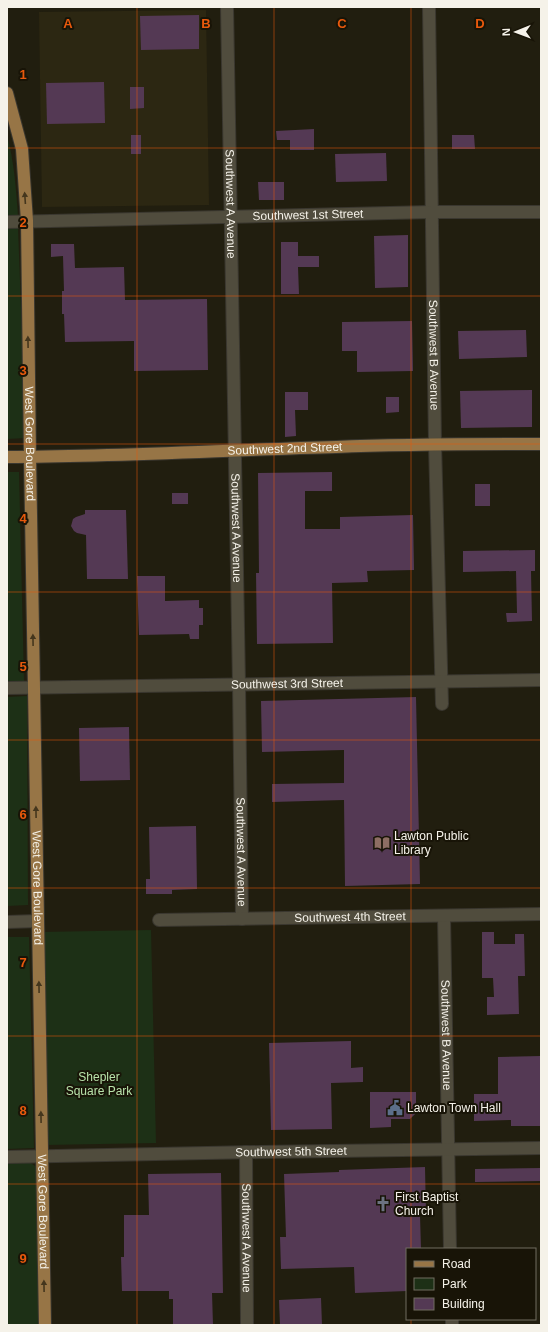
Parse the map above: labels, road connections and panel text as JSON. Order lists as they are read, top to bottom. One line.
{"streets":{"main road":["West Gore Boulevard","Southwest 2nd Street"],"street":["Southwest A Avenue","Southwest 1st Street","Southwest B Avenue","Southwest 3rd Street","Southwest 4th Street","Southwest 5th Street"]},"crossings":[["Southwest A Avenue","Southwest 1st Street"],["Southwest A Avenue","Southwest 2nd Street"],["Southwest A Avenue","Southwest 3rd Street"],["Southwest A Avenue","Southwest 4th Street"],["Southwest A Avenue","Southwest 5th Street"],["Southwest 1st Street","Southwest B Avenue"],["Southwest 1st Street","West Gore Boulevard"],["Southwest B Avenue","Southwest 2nd Street"],["Southwest B Avenue","Southwest 3rd Street"],["Southwest B Avenue","Southwest 4th Street"],["Southwest B Avenue","Southwest 5th Street"],["West Gore Boulevard","Southwest 2nd Street"],["West Gore Boulevard","Southwest 3rd Street"],["West Gore Boulevard","Southwest 5th Street"]],"one_way":["West Gore Boulevard"],"parks":["Shepler Square Park"],"places":{"library":["Lawton Public Library"],"public building":["Lawton Town Hall"],"church":["First Baptist Church"]},"legend":["Road","Park","Building"],"north":"left","grid":{"columns":["A","B","C","D"],"rows":["1","2","3","4","5","6","7","8","9"]}}
